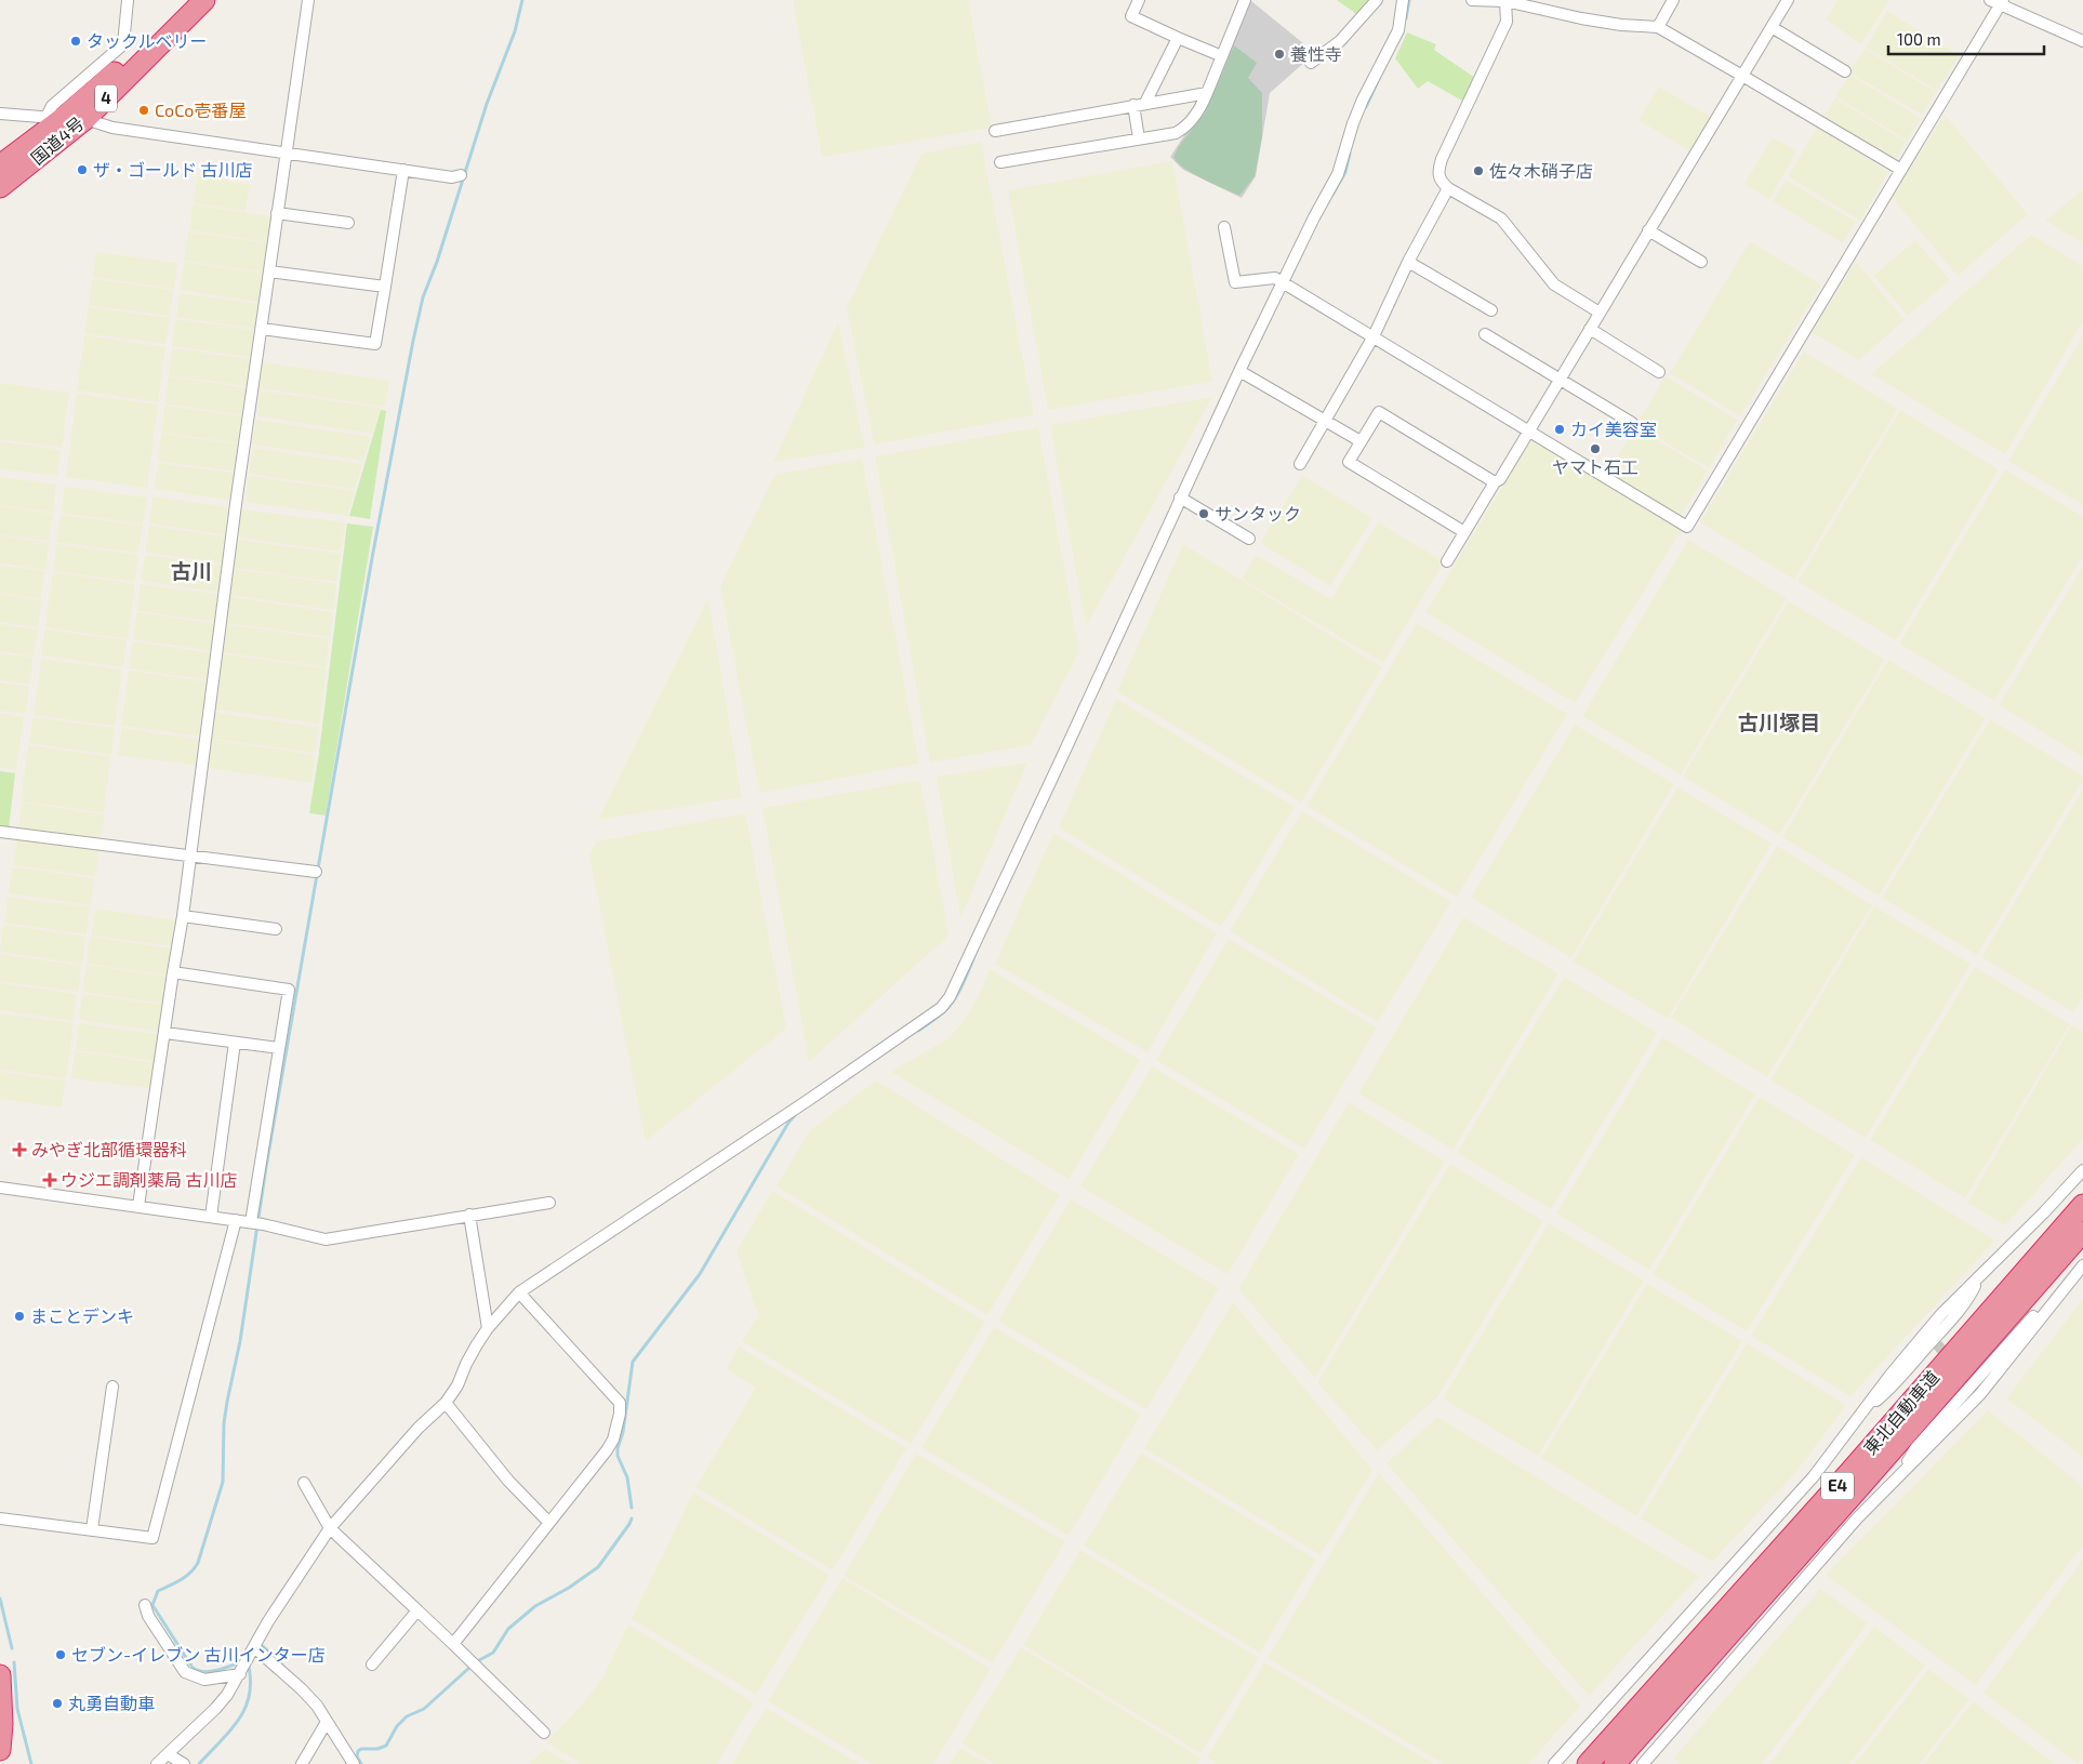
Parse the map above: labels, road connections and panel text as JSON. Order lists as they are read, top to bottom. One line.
{"streets":{"highway":["4","国道4号","東北自動車道","E4"]},"districts":["古川","古川塚目"],"places":{"other":["タックルベリー","養性寺","CoCo壱番屋","ザ・ゴールド 古川店","佐々木硝子店","カイ美容室","ヤマト石工","サンタック","まことデンキ","セブン-イレブン 古川インター店","丸勇自動車"],"health":["みやぎ北部循環器科","ウジエ調剤薬局 古川店"]},"scale_bar":"100 m"}
